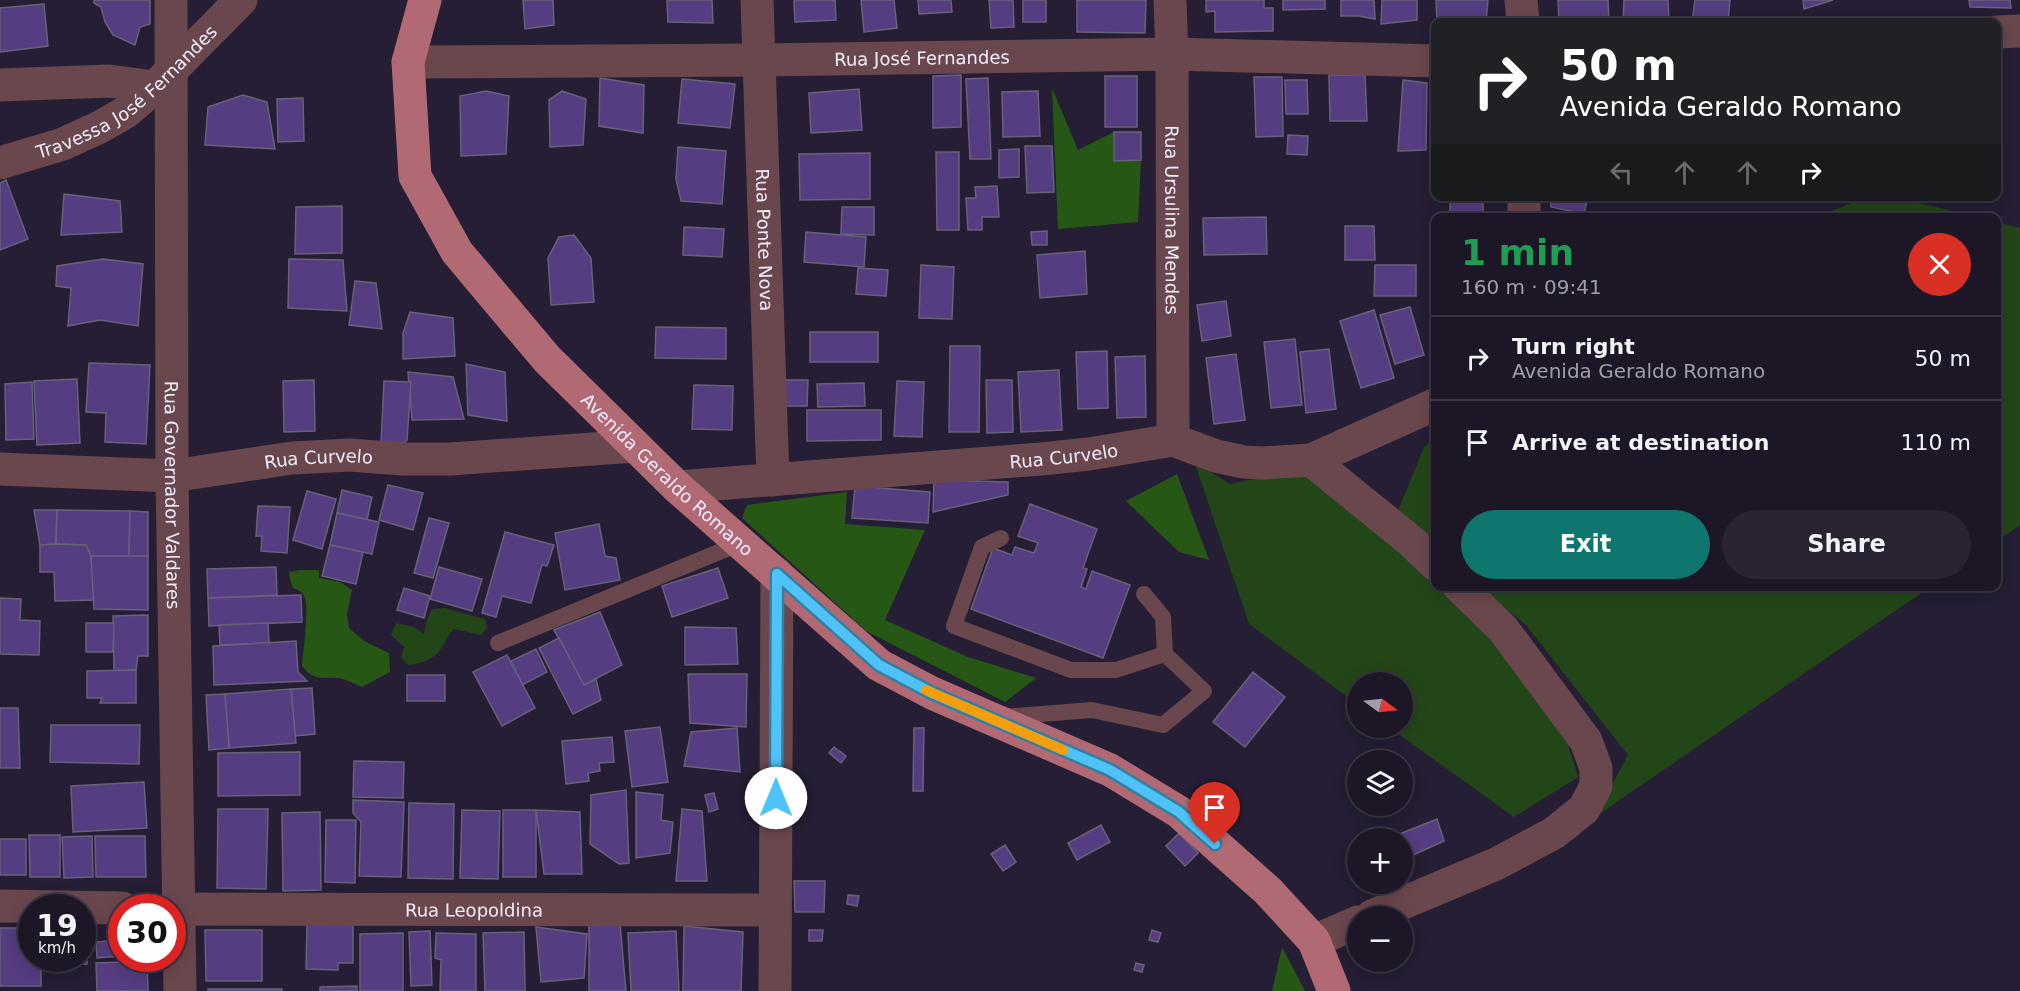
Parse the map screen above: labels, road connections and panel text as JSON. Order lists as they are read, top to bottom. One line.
{"streets":{"main road":["Avenida Geraldo Romano"],"street":["Rua José Fernandes","Travessa José Fernandes","Rua Ursulina Mendes","Rua Ponte Nova","Rua Curvelo","Rua Governador Valdares","Rua Leopoldina"]},"crossings":[["Rua José Fernandes","Rua Ursulina Mendes"],["Rua José Fernandes","Rua Ponte Nova"],["Rua José Fernandes","Avenida Geraldo Romano"],["Travessa José Fernandes","Rua Governador Valdares"],["Rua Ursulina Mendes","Rua Curvelo"],["Rua Ponte Nova","Rua Curvelo"],["Rua Curvelo","Avenida Geraldo Romano"],["Rua Curvelo","Rua Governador Valdares"]],"north":"right","page":{"turn":["50 m","Avenida Geraldo Romano"],"heading":["1 min","160 m · 09:41"],"list":[{"name":"Turn right","note":"Avenida Geraldo Romano","value":"50 m"},{"name":"Arrive at destination","value":"110 m"}],"buttons":["Exit","Share"],"map_buttons":["+","−"],"speed":"19 km/h","limit":"30"}}
